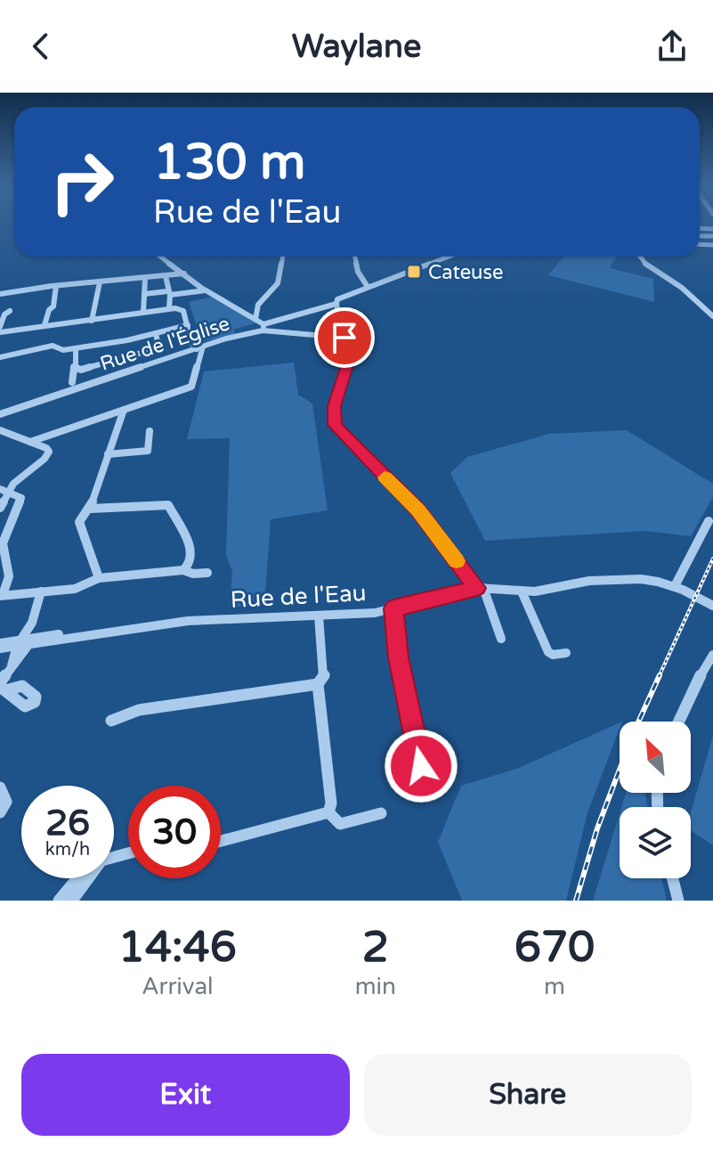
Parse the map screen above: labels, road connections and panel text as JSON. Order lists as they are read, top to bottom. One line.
{"streets":{"street":["Rue de l'Église","Rue de l'Eau"]},"places":{"transit":["Cateuse"]},"north":"top left","page":{"header":"Waylane","turn":["130 m","Rue de l'Eau"],"speed":"26 km/h","limit":"30","eta":["14:46","Arrival","2","min","670","m"],"buttons":["Exit","Share"]}}
